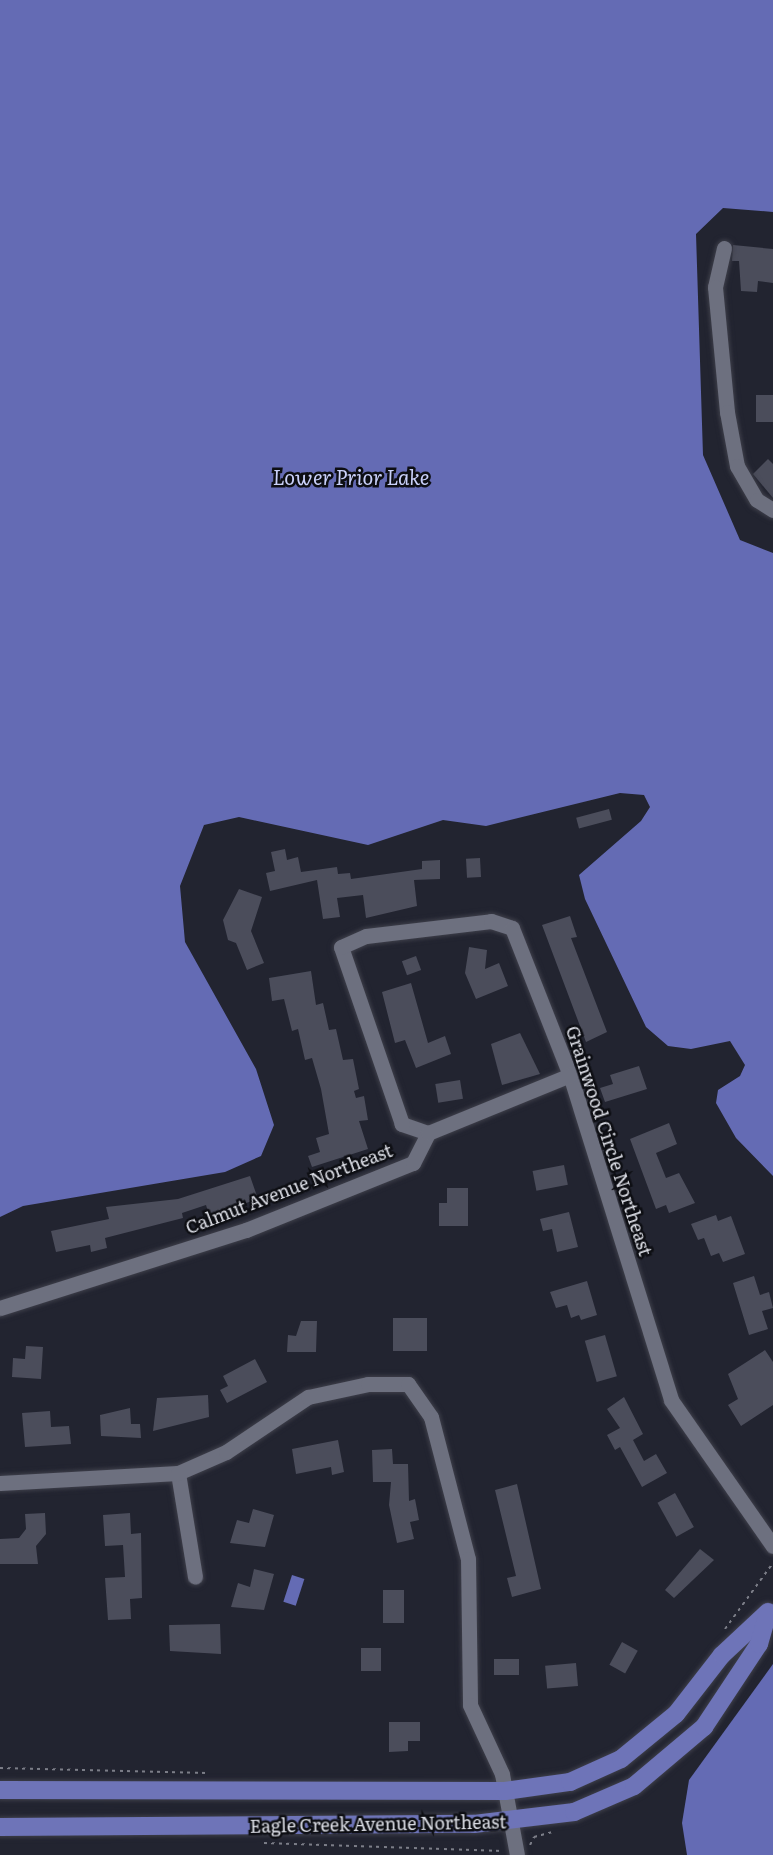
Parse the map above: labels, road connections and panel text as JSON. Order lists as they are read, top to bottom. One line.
{"streets":{"main road":["Eagle Creek Avenue Northeast"],"street":["Grainwood Circle Northeast","Calmut Avenue Northeast"]},"crossings":[["Grainwood Circle Northeast","Calmut Avenue Northeast"]],"water":["Lower Prior Lake"]}
